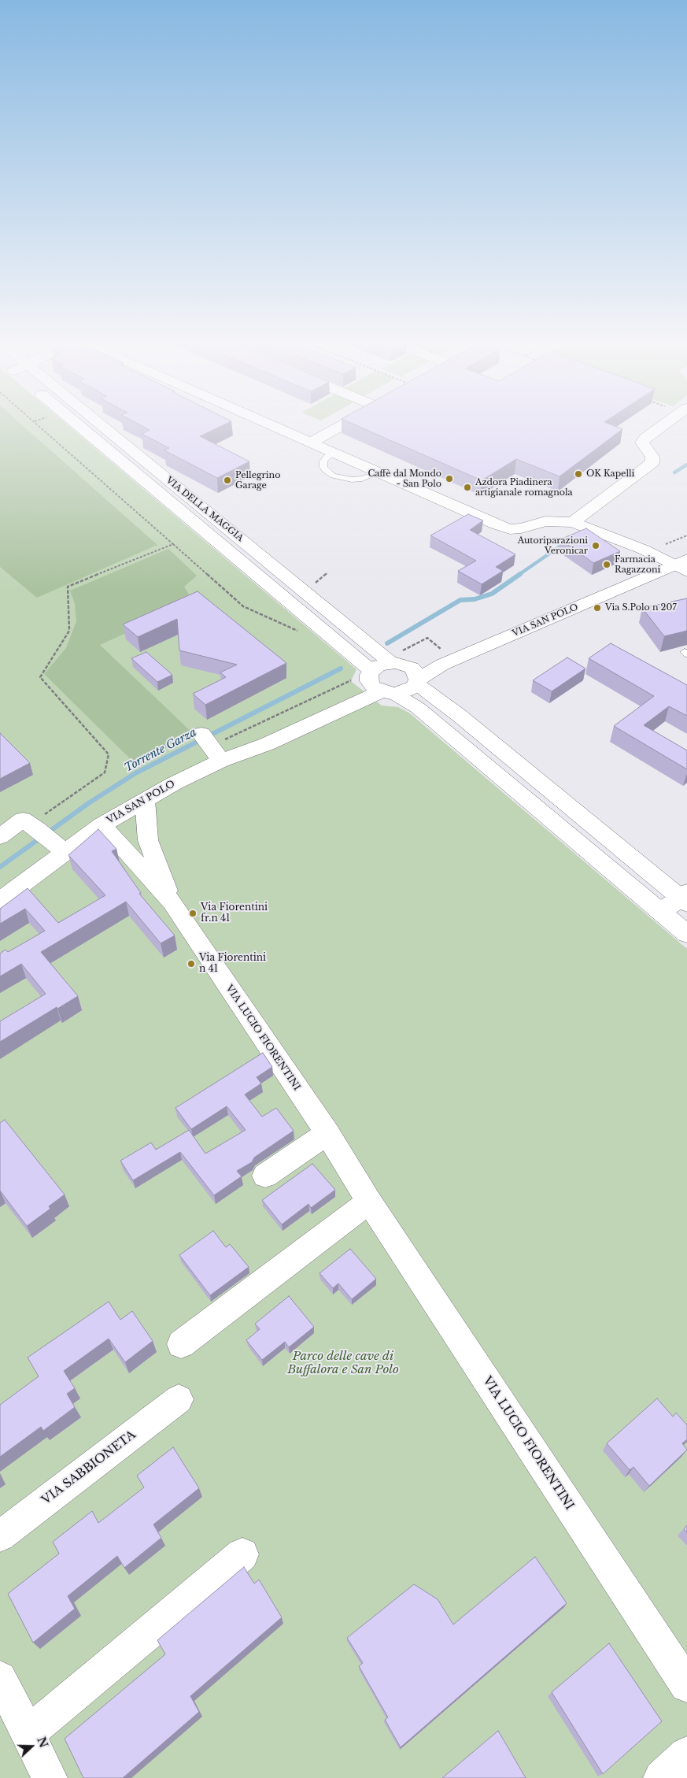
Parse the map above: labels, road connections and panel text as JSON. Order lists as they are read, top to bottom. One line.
{"streets":{"street":["VIA DELLA MAGGIA","VIA SAN POLO","VIA LUCIO FIORENTINI","VIA SABBIONETA"]},"crossings":[["VIA DELLA MAGGIA","VIA SAN POLO"],["VIA SAN POLO","VIA LUCIO FIORENTINI"]],"water":["Torrente Garza"],"parks":["Parco delle cave di Buffalora e San Polo"],"places":["OK Kapelli","Caffè dal Mondo - San Polo","Pellegrino Garage","Azdora Piadinera artigianale romagnola","Autoriparazioni Veronicar","Farmacia Ragazzoni","Via S.Polo n 207","Via Fiorentini fr.n 41","Via Fiorentini n 41"],"north":"right"}
